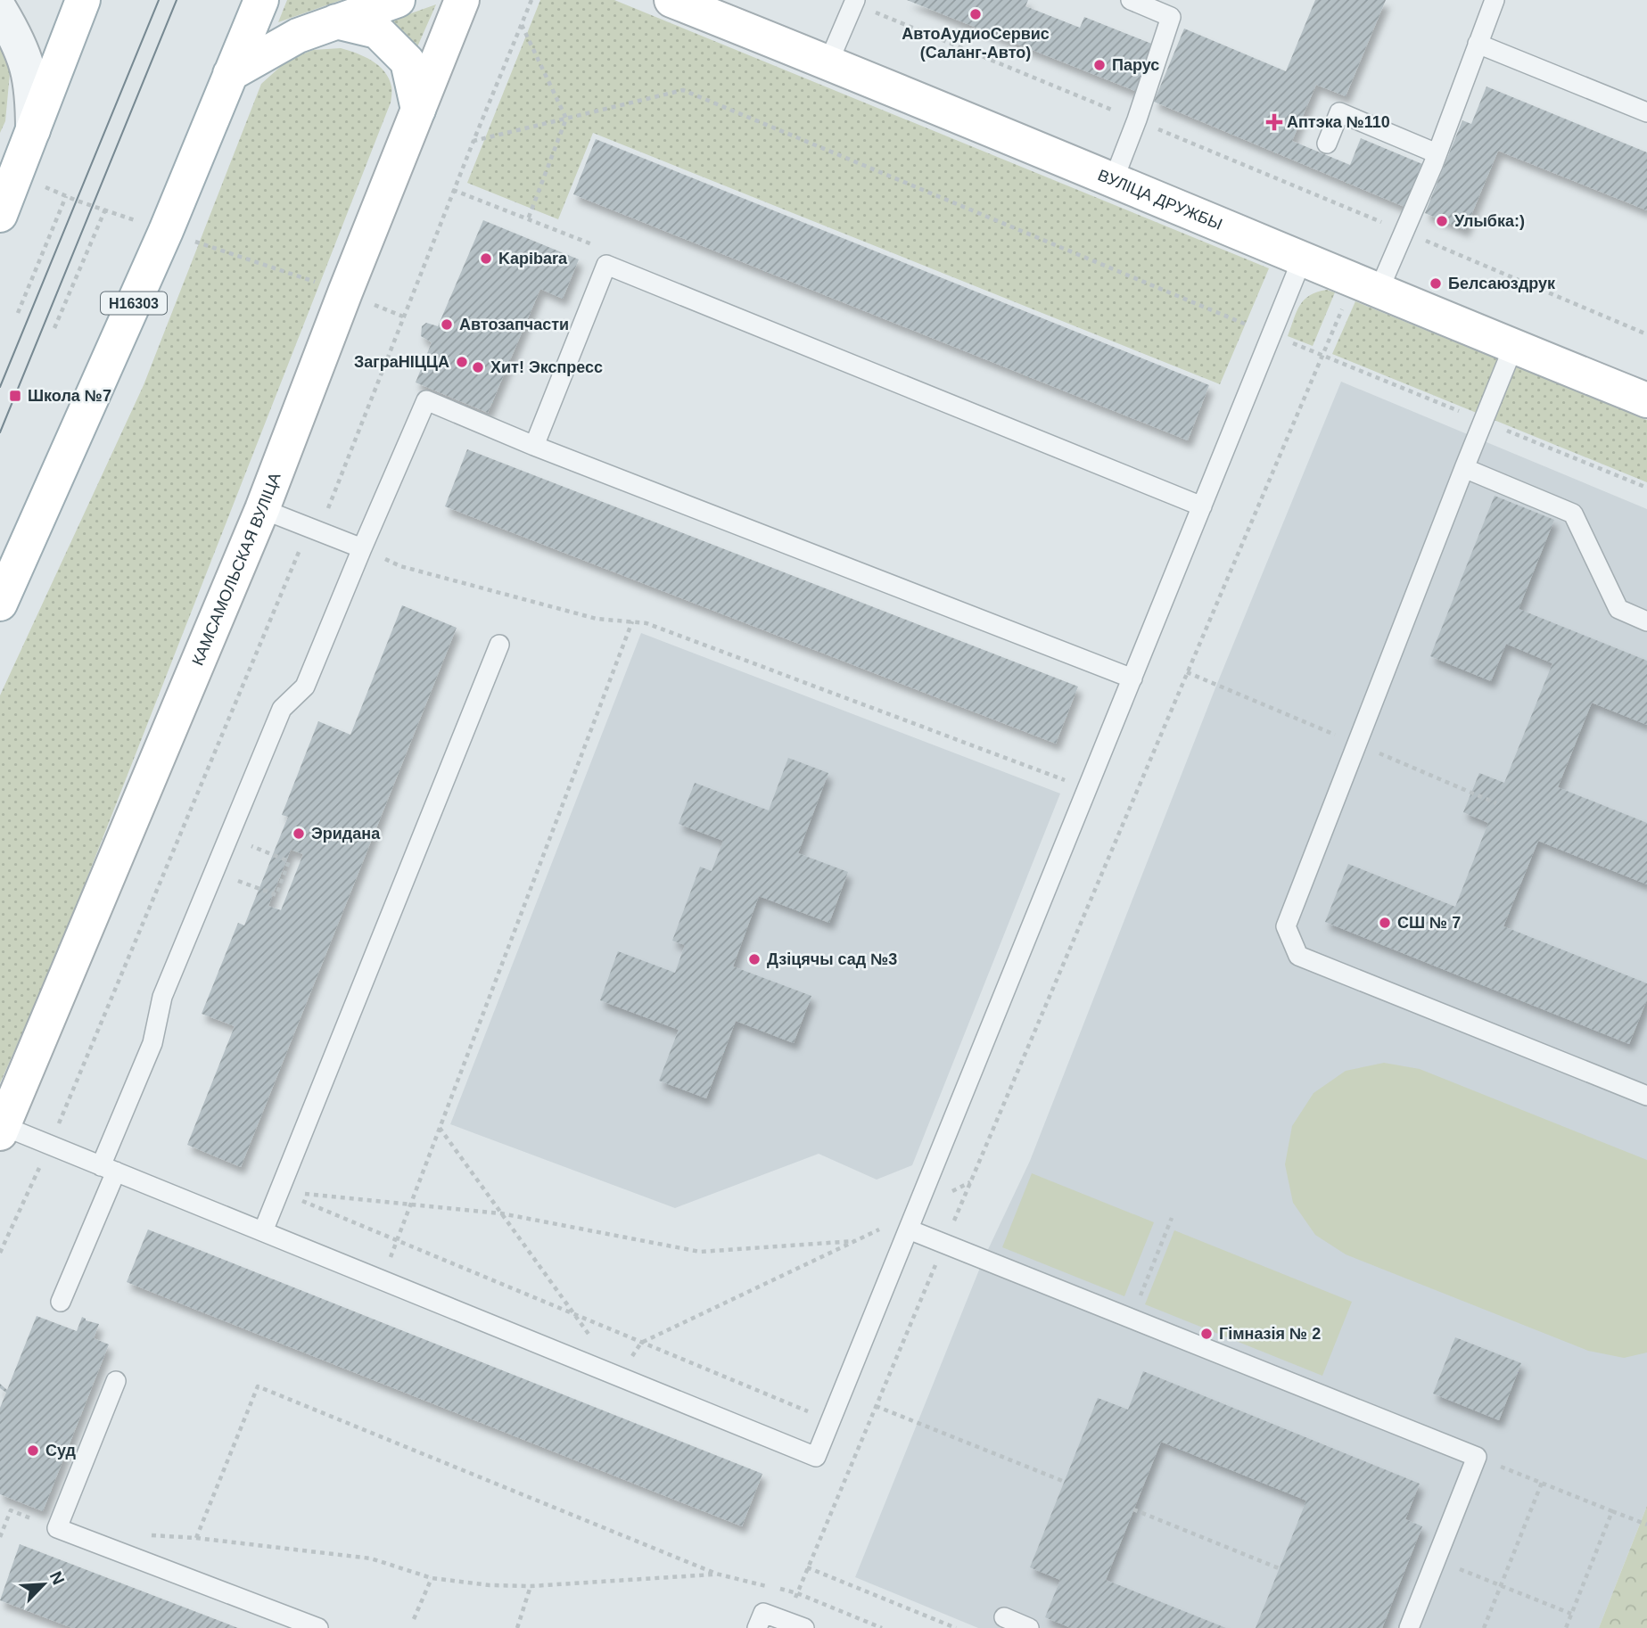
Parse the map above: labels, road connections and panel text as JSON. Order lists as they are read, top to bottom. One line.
{"streets":{"street":["ВУЛІЦА ДРУЖБЫ","Н16303","КАМСАМОЛЬСКАЯ ВУЛІЦА"]},"places":{"other":["АвтоАудиоСервис (Саланг-Авто)","Парус","Улыбка:)","Kapibara","Белсаюздрук","Автозапчасти","ЗаграНІЦЦА","Хит! Экспресс","Эридана","СШ № 7","Дзіцячы сад №3","Гімназія № 2","Суд"],"health":["Аптэка №110"],"transit":["Школа №7"]},"north":"top right"}
